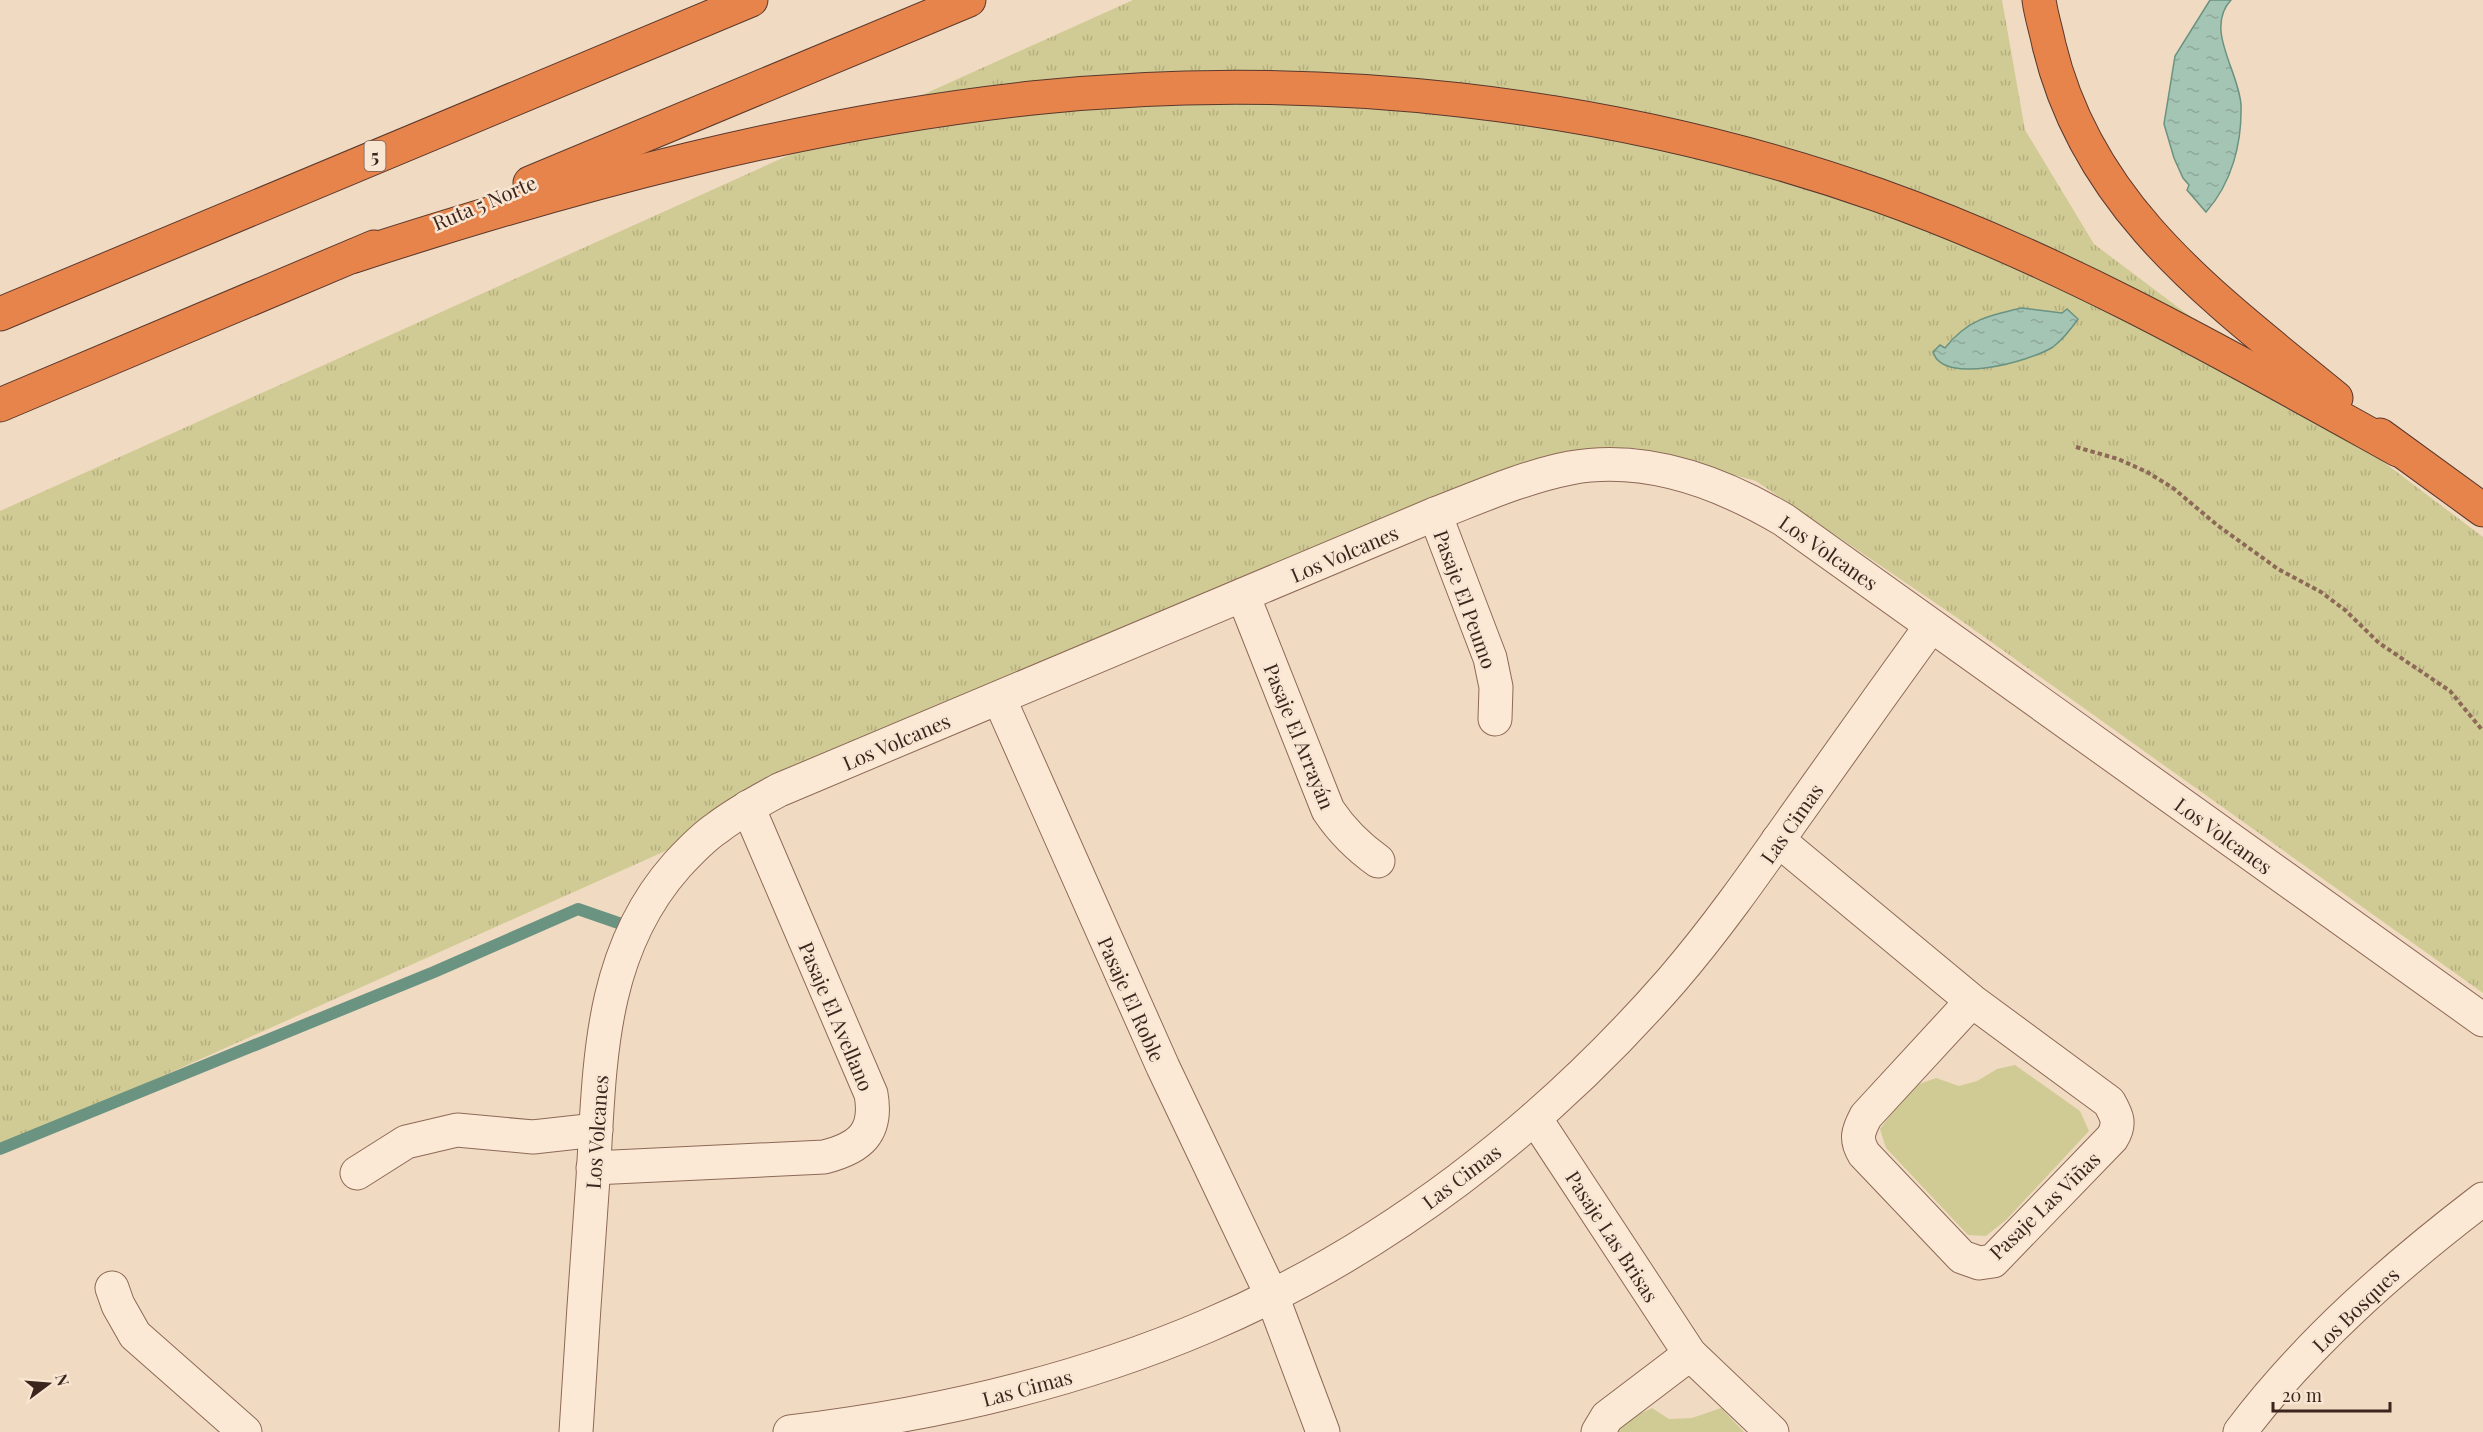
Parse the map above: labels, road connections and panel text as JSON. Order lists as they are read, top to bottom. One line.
{"streets":{"highway":["5","Ruta 5 Norte"],"street":["Los Volcanes","Pasaje El Peumo","Pasaje El Arrayán","Las Cimas","Pasaje El Roble","Pasaje El Avellano","Pasaje Las Viñas","Pasaje Las Brisas","Los Bosques"]},"crossings":[["Los Volcanes","Pasaje El Peumo"],["Los Volcanes","Pasaje El Arrayán"],["Los Volcanes","Las Cimas"],["Los Volcanes","Pasaje El Roble"],["Los Volcanes","Pasaje El Avellano"],["Las Cimas","Pasaje El Roble"],["Las Cimas","Pasaje Las Viñas"],["Las Cimas","Pasaje Las Brisas"]],"scale_bar":"20 m","north":"right"}
